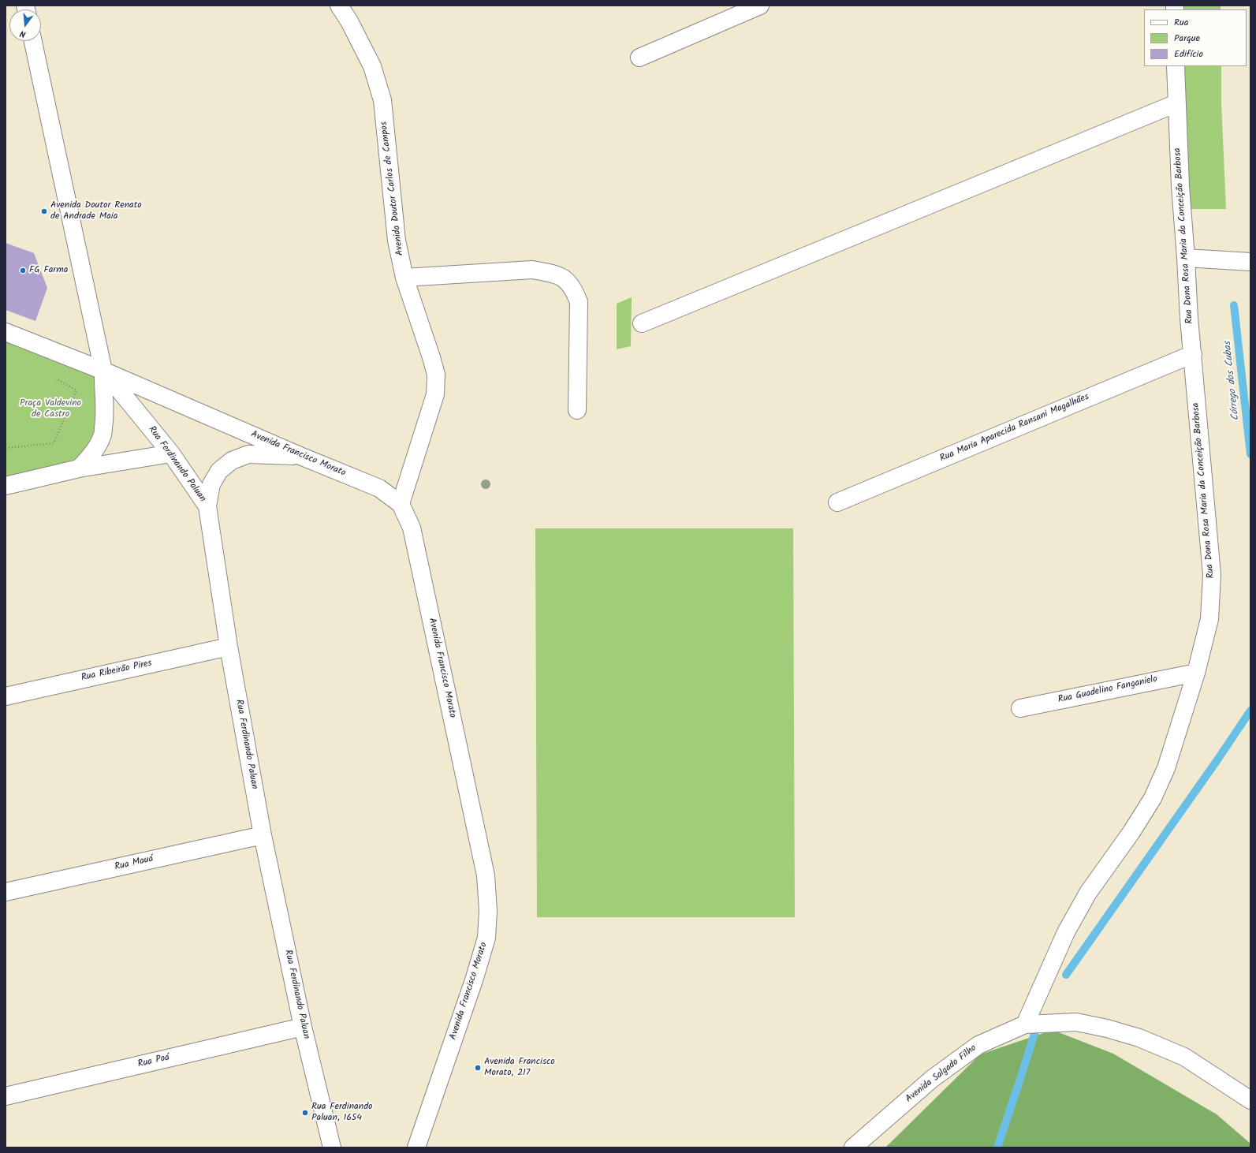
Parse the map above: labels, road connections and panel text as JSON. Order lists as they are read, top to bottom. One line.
{"streets":{"street":["Avenida Doutor Carlos de Campos","Rua Dona Rosa Maria da Conceição Barbosa","Rua Maria Aparecida Ransani Magalhães","Avenida Francisco Morato","Rua Ferdinando Paluan","Rua Ribeirão Pires","Rua Guadelino Fanganielo","Rua Mauá","Rua Poá","Avenida Salgado Filho"]},"crossings":[["Avenida Doutor Carlos de Campos","Avenida Francisco Morato"],["Rua Dona Rosa Maria da Conceição Barbosa","Rua Maria Aparecida Ransani Magalhães"],["Rua Dona Rosa Maria da Conceição Barbosa","Rua Guadelino Fanganielo"],["Rua Dona Rosa Maria da Conceição Barbosa","Avenida Salgado Filho"],["Avenida Francisco Morato","Rua Ferdinando Paluan"],["Rua Ferdinando Paluan","Rua Ribeirão Pires"],["Rua Ferdinando Paluan","Rua Mauá"],["Rua Ferdinando Paluan","Rua Poá"]],"water":["Córrego dos Cubas"],"parks":["Praça Valdevino de Castro"],"places":["Avenida Doutor Renato de Andrade Maia","FG Farma","Avenida Francisco Morato, 217","Rua Ferdinando Paluan, 1654"],"legend":["Rua","Parque","Edifício"],"north":"bottom"}
